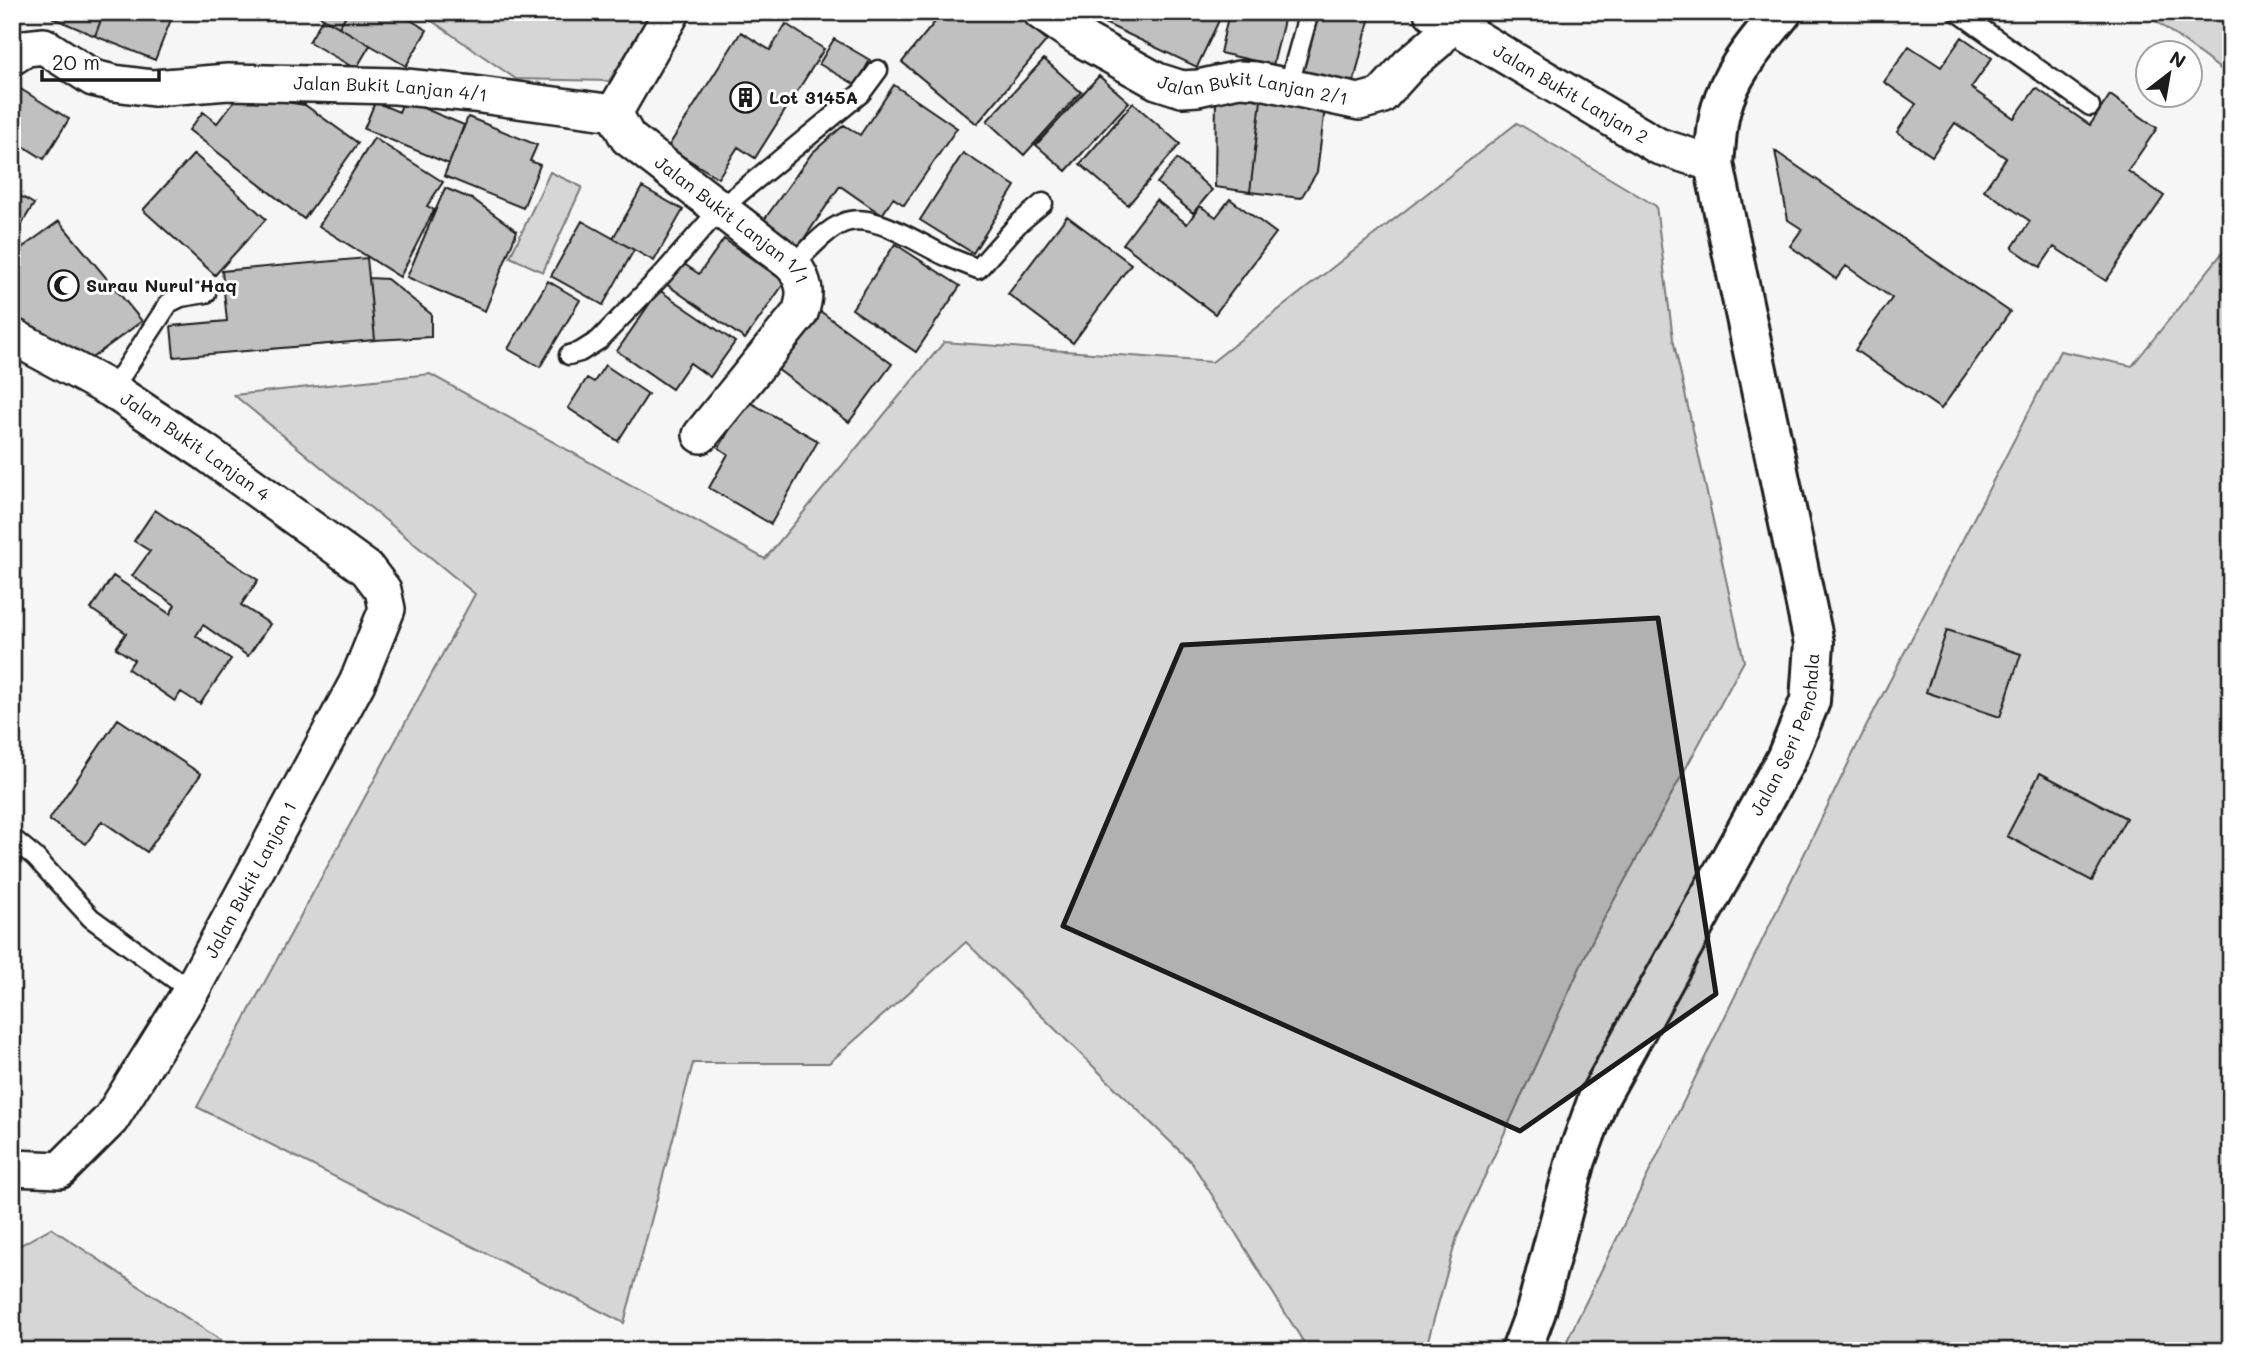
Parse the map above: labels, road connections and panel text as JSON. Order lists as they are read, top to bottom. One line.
{"streets":{"street":["Jalan Bukit Lanjan 4/1","Jalan Bukit Lanjan 2/1","Jalan Bukit Lanjan 2","Jalan Bukit Lanjan 1/1","Jalan Bukit Lanjan 4","Jalan Seri Penchala","Jalan Bukit Lanjan 1"]},"crossings":[["Jalan Bukit Lanjan 4/1","Jalan Bukit Lanjan 1/1"],["Jalan Bukit Lanjan 2/1","Jalan Bukit Lanjan 2"],["Jalan Bukit Lanjan 2","Jalan Seri Penchala"],["Jalan Bukit Lanjan 4","Jalan Bukit Lanjan 1"]],"places":{"building":["Lot 3145A"],"mosque":["Surau Nurul Haq"]},"scale_bar":"20 m","north":"top right"}
